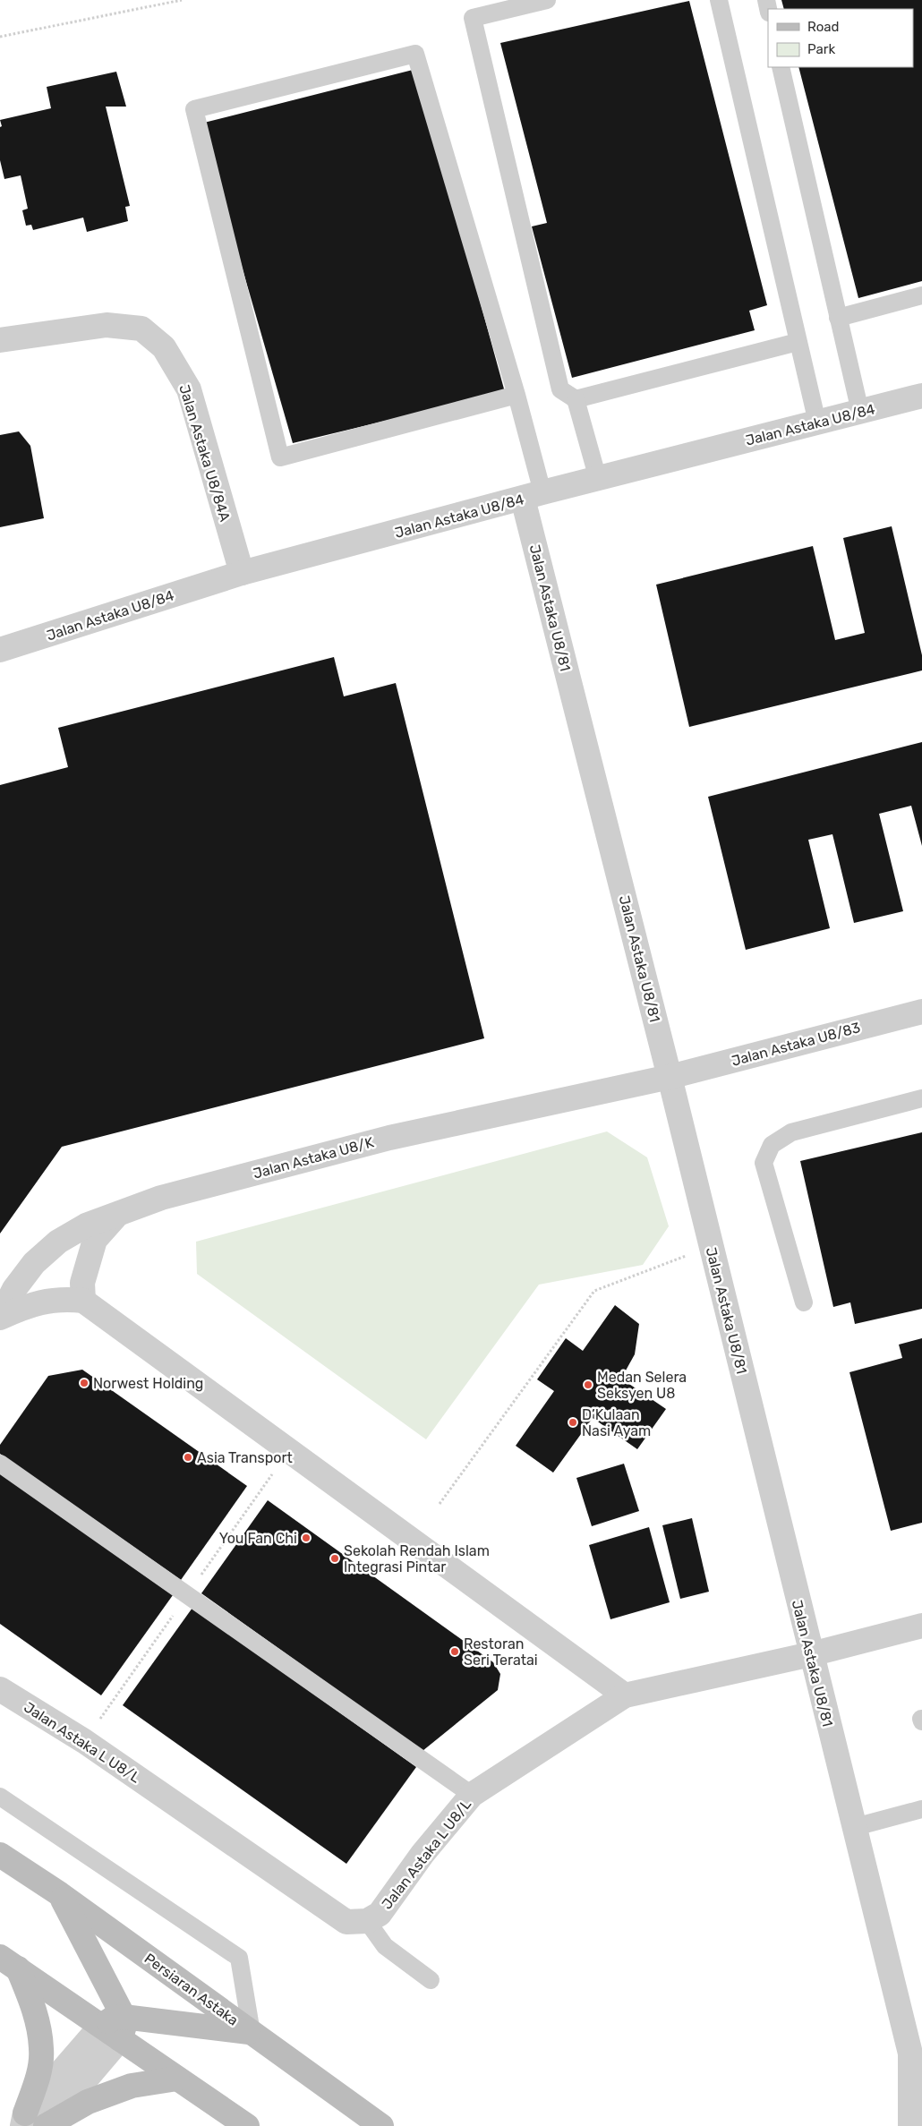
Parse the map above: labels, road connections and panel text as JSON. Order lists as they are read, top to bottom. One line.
{"streets":{"main road":["Persiaran Astaka"],"street":["Jalan Astaka U8/84","Jalan Astaka U8/84A","Jalan Astaka U8/81","Jalan Astaka U8/83","Jalan Astaka U8/K","Jalan Astaka L U8/L"]},"crossings":[["Jalan Astaka U8/84","Jalan Astaka U8/84A"],["Jalan Astaka U8/84","Jalan Astaka U8/81"],["Jalan Astaka U8/81","Jalan Astaka U8/83"],["Jalan Astaka U8/81","Jalan Astaka U8/K"],["Jalan Astaka U8/81","Jalan Astaka L U8/L"],["Jalan Astaka U8/83","Jalan Astaka U8/K"]],"places":["Norwest Holding","Medan Selera Seksyen U8","D’Kulaan Nasi Ayam","Asia Transport","You Fan Chi","Sekolah Rendah Islam Integrasi Pintar","Restoran Seri Teratai"],"legend":["Road","Park"]}
